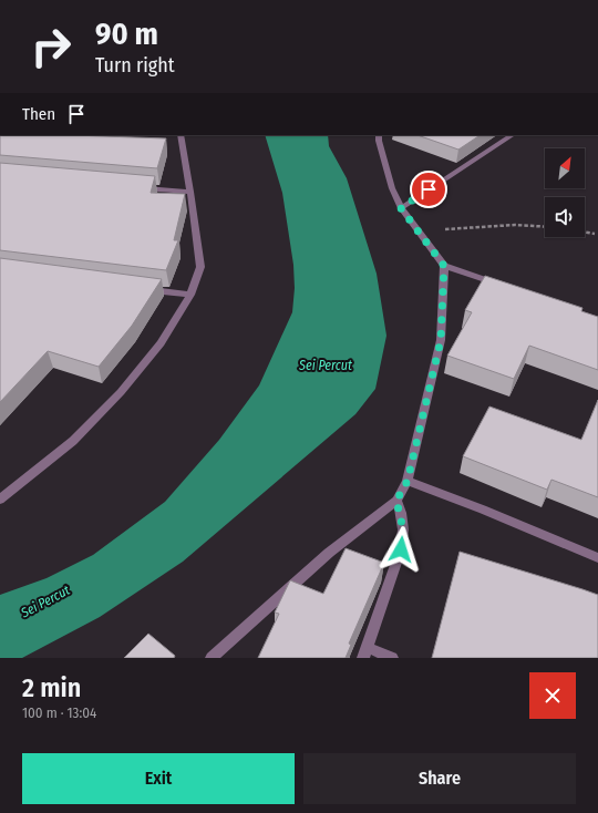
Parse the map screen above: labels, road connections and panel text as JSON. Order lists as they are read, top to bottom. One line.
{"water":["Sei Percut"],"north":"top right","page":{"turn":["90 m","Turn right"],"then":"Then","heading":["2 min","100 m · 13:04"],"buttons":["Exit","Share"]}}
